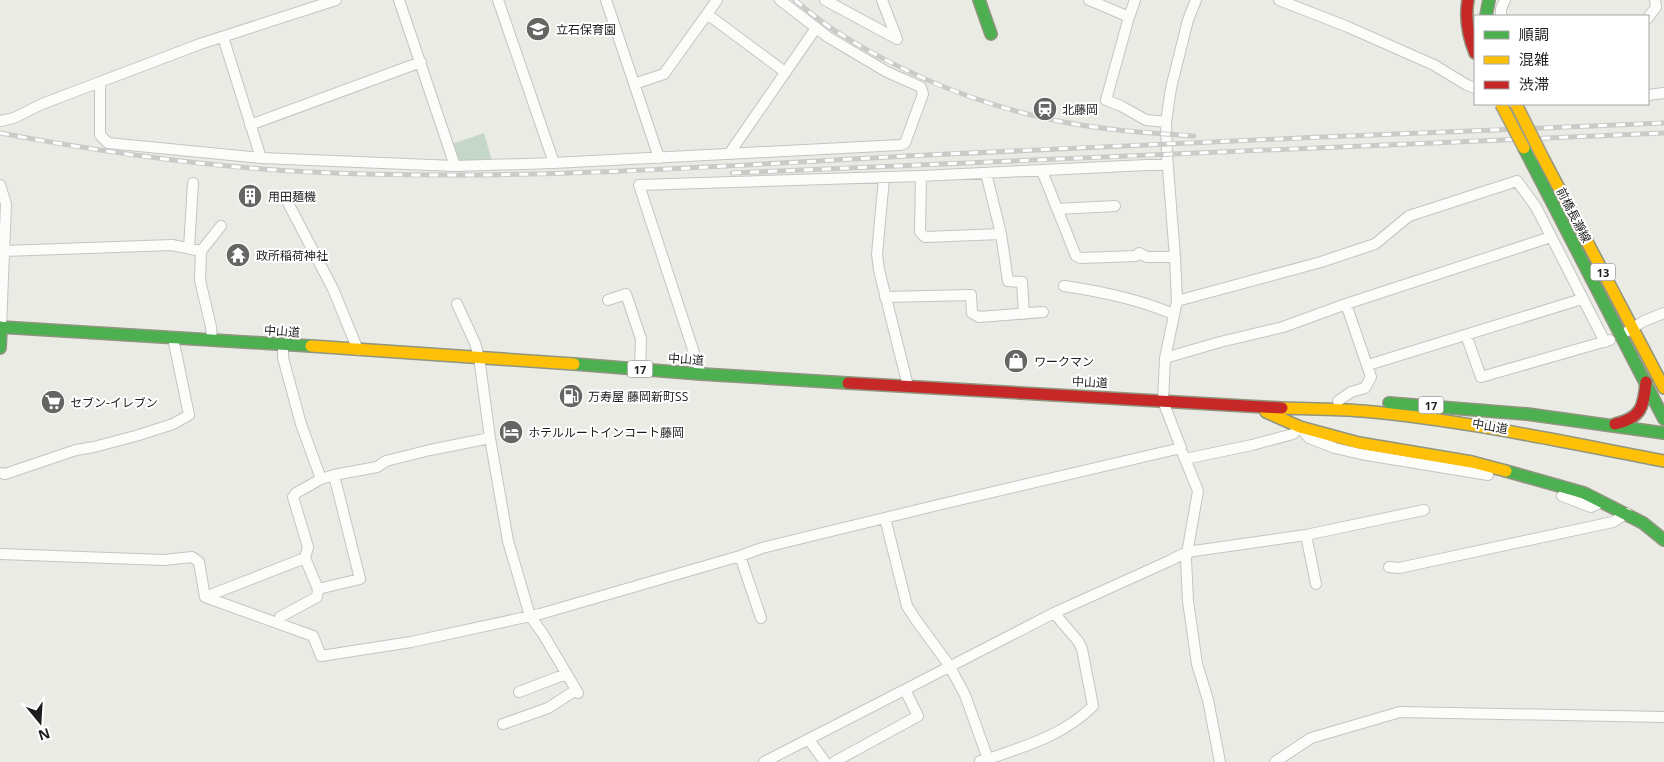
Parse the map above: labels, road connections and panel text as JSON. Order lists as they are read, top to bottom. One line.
{"streets":{"main road":["前橋長瀞線","13","中山道","17"]},"crossings":[["中山道","17"]],"places":{"school or university":["立石保育園"],"station":["北藤岡"],"building":["用田麺機"],"temple":["政所稲荷神社"],"shop":["ワークマン"],"fuel station":["万寿屋 藤岡新町SS"],"supermarket":["セブン-イレブン"],"hotel":["ホテルルートインコート藤岡"]},"legend":["順調","混雑","渋滞"],"north":"bottom"}
